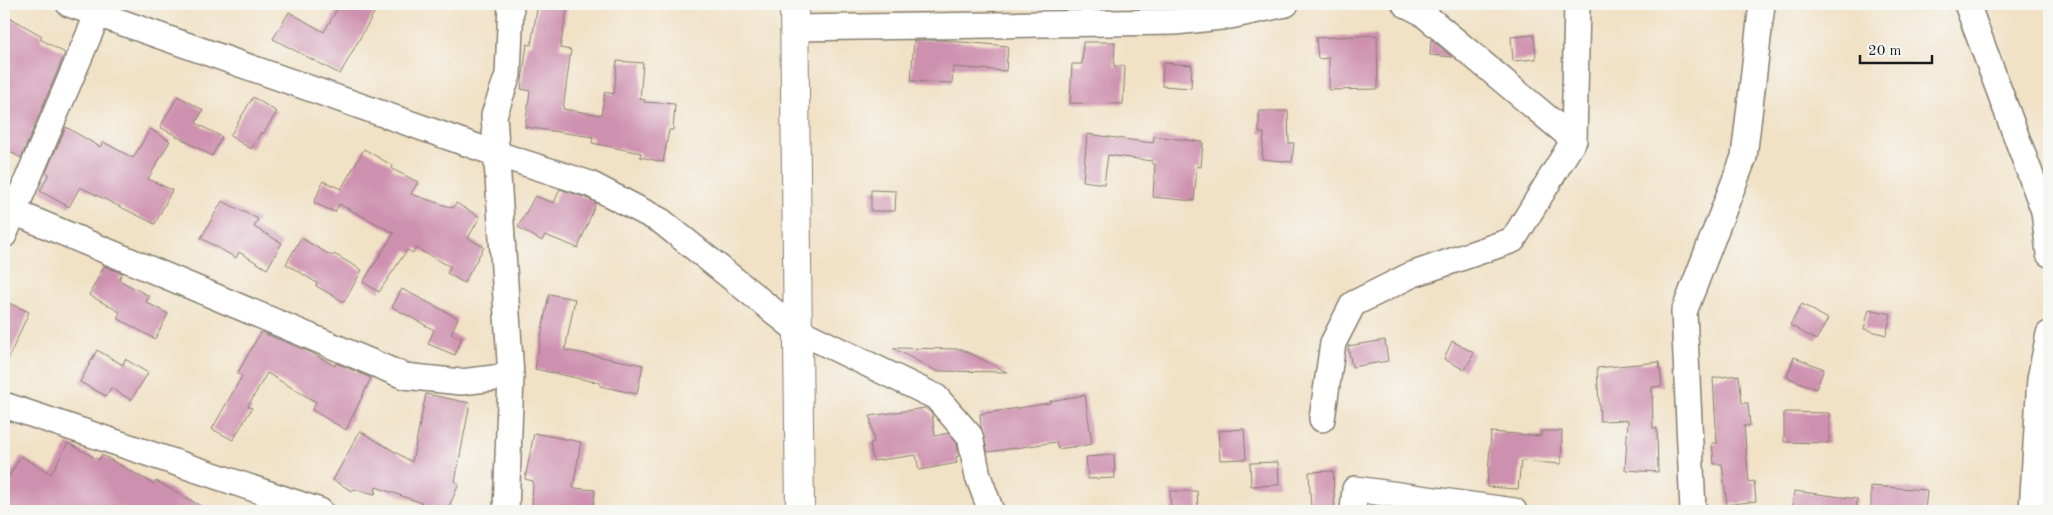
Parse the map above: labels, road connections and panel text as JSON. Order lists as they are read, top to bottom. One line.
{"scale_bar":"20 m"}
